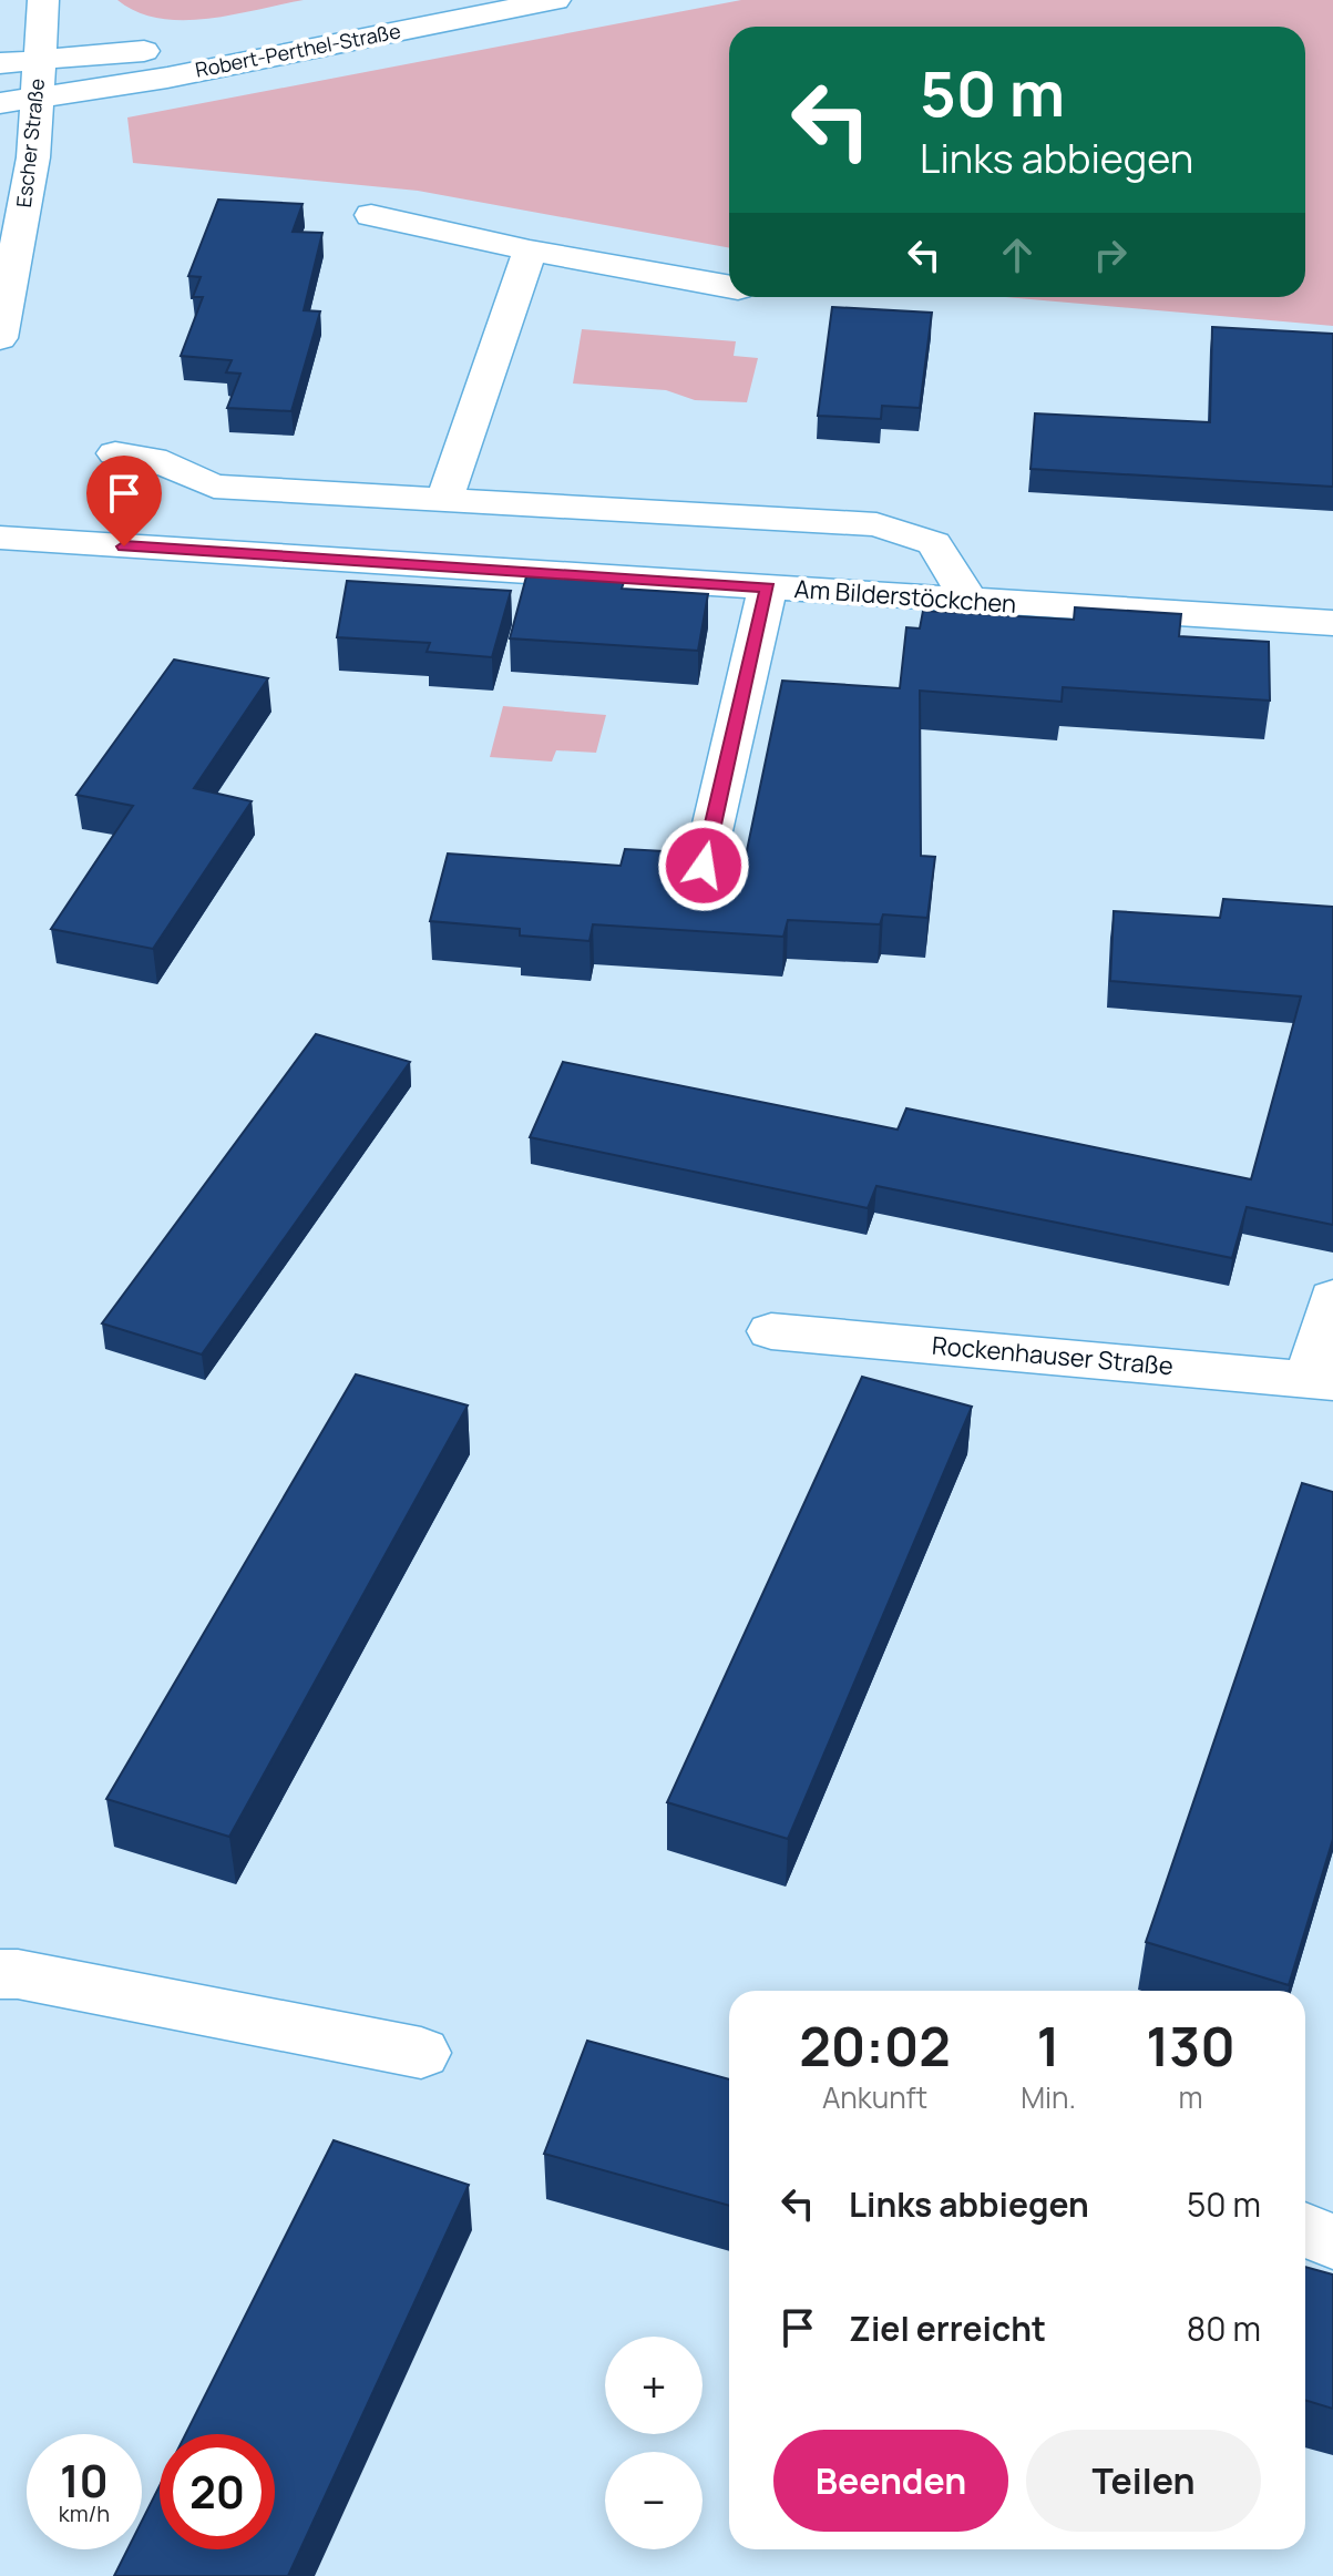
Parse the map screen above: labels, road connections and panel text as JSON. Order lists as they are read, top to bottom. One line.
{"streets":{"street":["Robert-Perthel-Straße","Escher Straße","Am Bilderstöckchen","Rockenhauser Straße"]},"crossings":[["Robert-Perthel-Straße","Escher Straße"]],"page":{"turn":["50 m","Links abbiegen"],"eta":["20:02","Ankunft","1","Min.","130","m"],"list":[{"name":"Links abbiegen","value":"50 m"},{"name":"Ziel erreicht","value":"80 m"}],"map_buttons":["+","−"],"buttons":["Beenden","Teilen"],"speed":"10 km/h","limit":"20"}}
